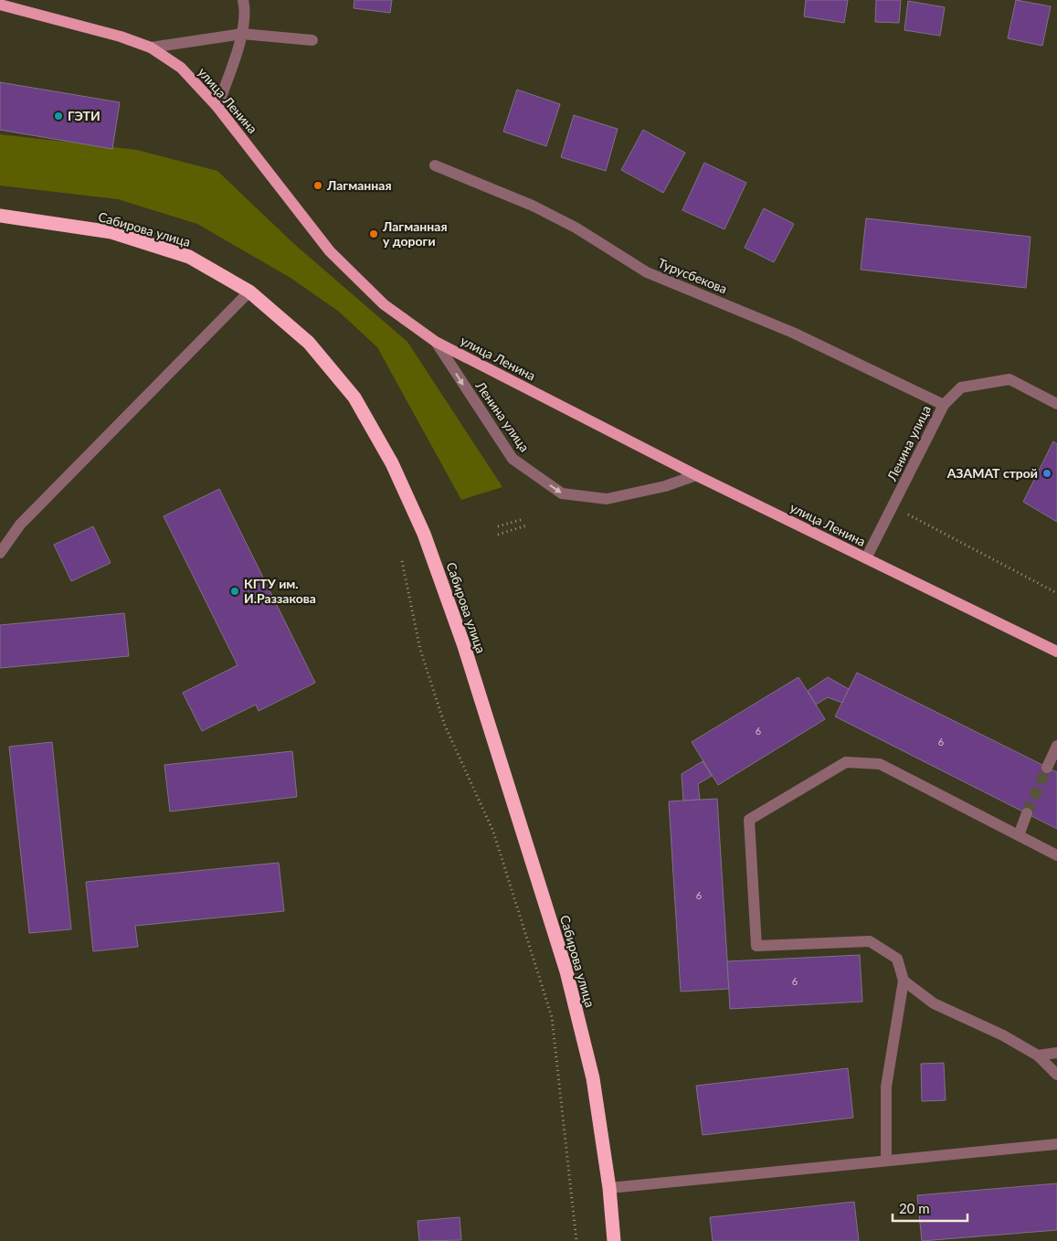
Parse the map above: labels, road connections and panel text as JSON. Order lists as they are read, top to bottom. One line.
{"streets":{"highway":["Сабирова улица"],"main road":["улица Ленина"],"street":["Турусбекова","Ленина улица"]},"crossings":[["улица Ленина","Ленина улица"],["Турусбекова","Ленина улица"]],"one_way":["Ленина улица"],"places":["ГЭТИ","Лагманная","Лагманная у дороги","АЗАМАТ строй","КГТУ им. И.Раззакова"],"house_numbers":["6","6","6","6"],"scale_bar":"20 m"}
